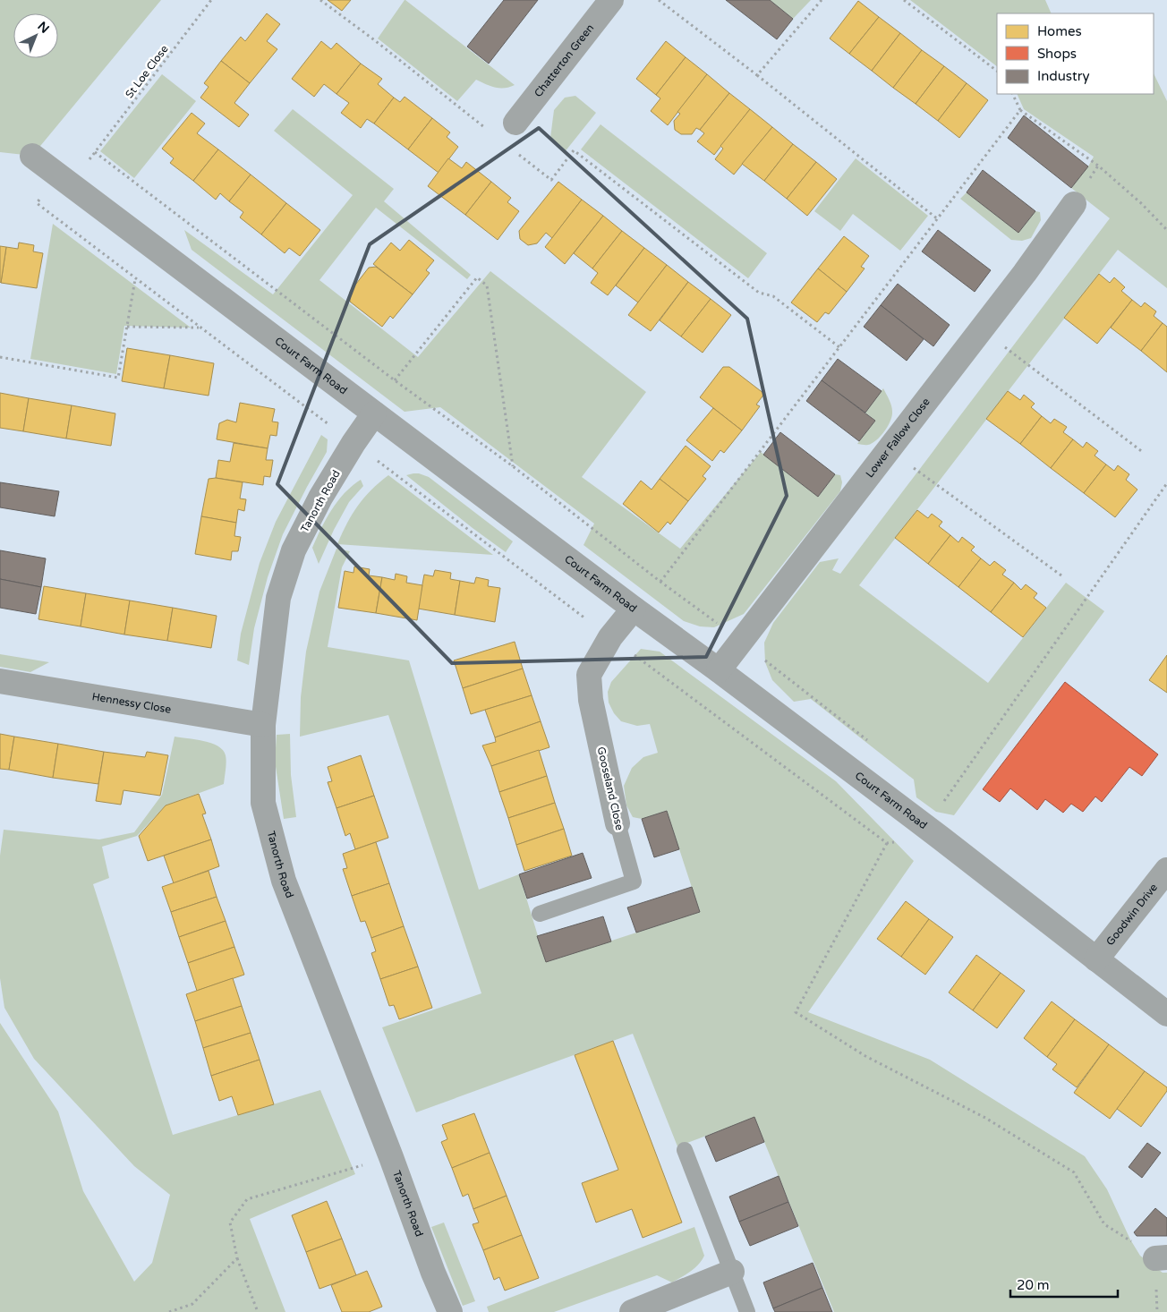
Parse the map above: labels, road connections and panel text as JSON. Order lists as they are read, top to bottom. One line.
{"streets":{"street":["Chatterton Green","Court Farm Road","Lower Fallow Close","Tanorth Road","Hennessy Close","Gooseland Close","Goodwin Drive"],"path":["St Loe Close"]},"crossings":[["Court Farm Road","Lower Fallow Close"],["Court Farm Road","Tanorth Road"],["Court Farm Road","Gooseland Close"],["Court Farm Road","Goodwin Drive"],["Tanorth Road","Hennessy Close"]],"legend":["Homes","Shops","Industry"],"scale_bar":"20 m","north":"top right"}
